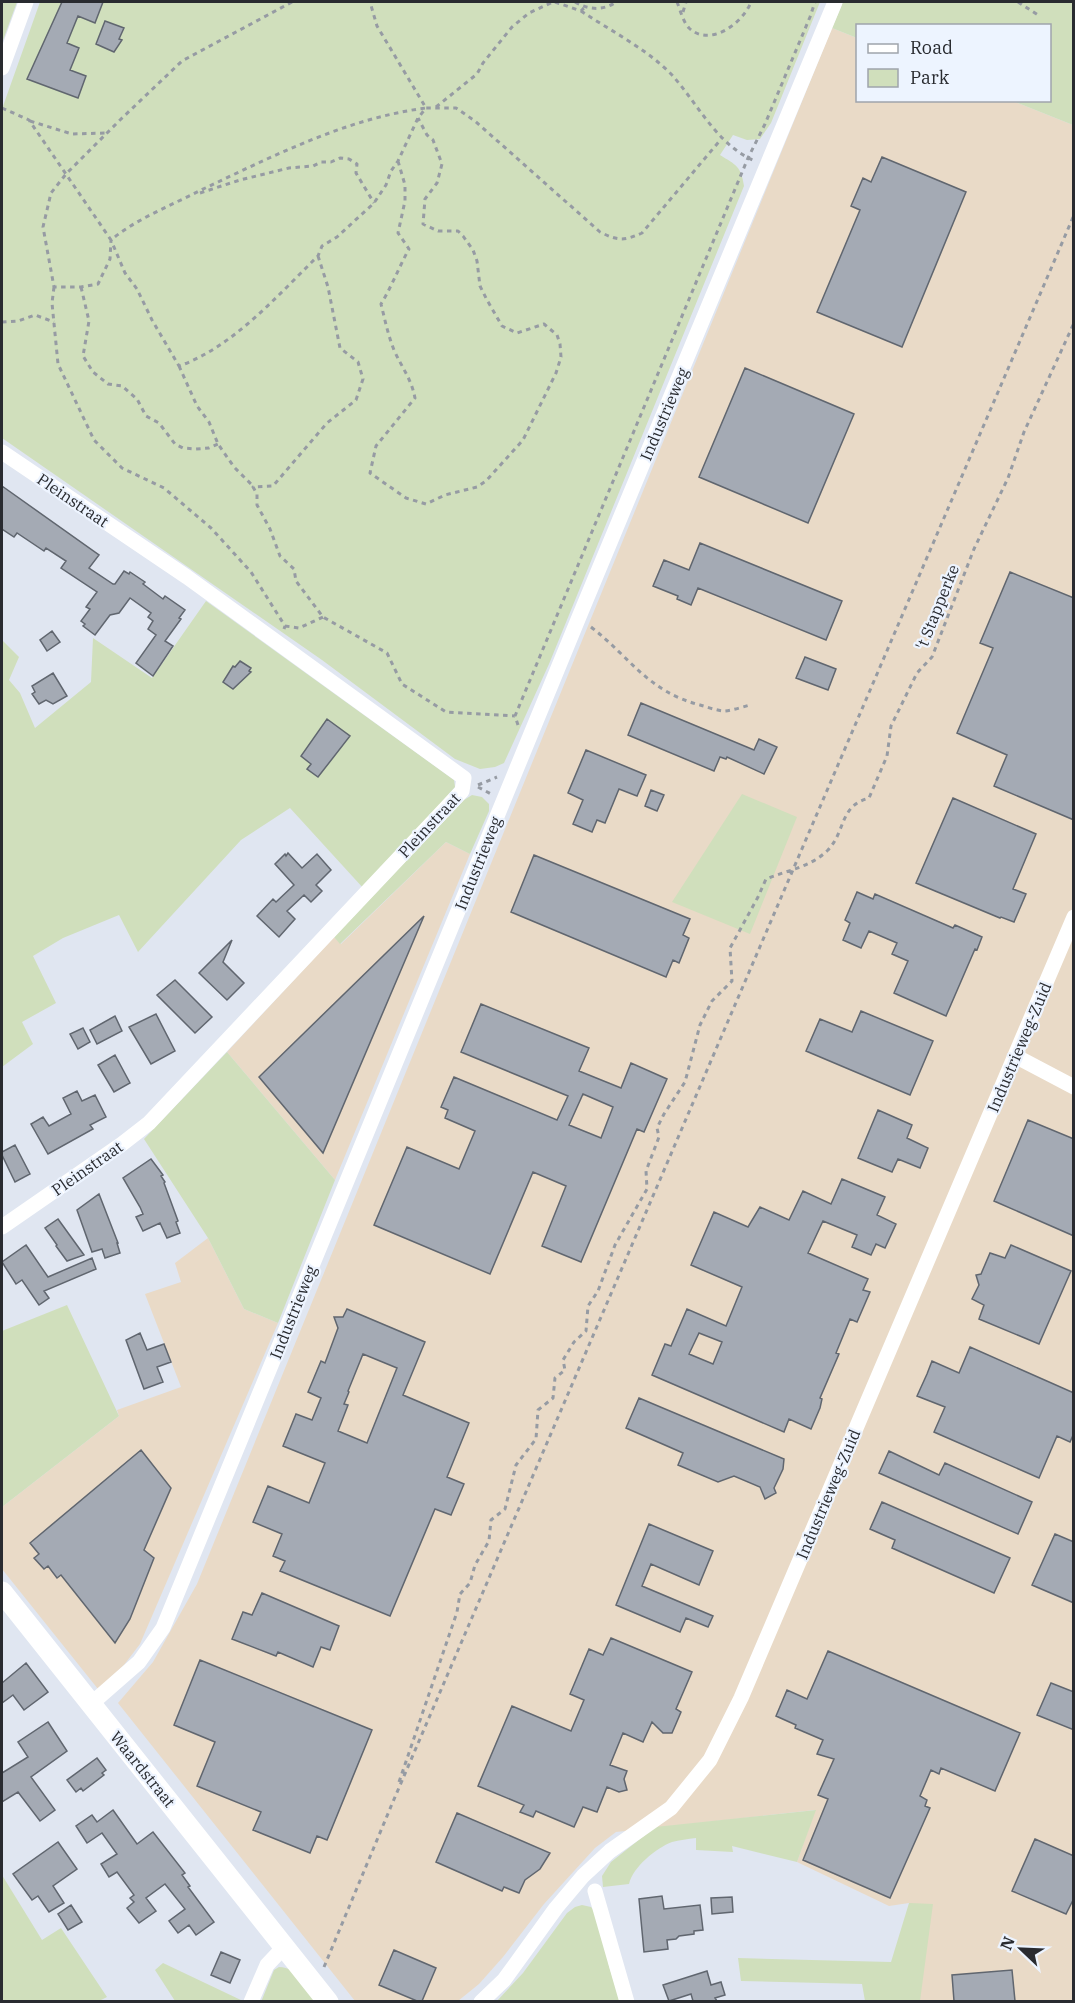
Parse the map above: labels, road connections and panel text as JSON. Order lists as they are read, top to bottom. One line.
{"streets":{"street":["Industrieweg","Pleinstraat","Industrieweg-Zuid","Waardstraat"],"path":["'t Stapperke"]},"crossings":[["Industrieweg","Waardstraat"]],"legend":["Road","Park"],"north":"top left"}
